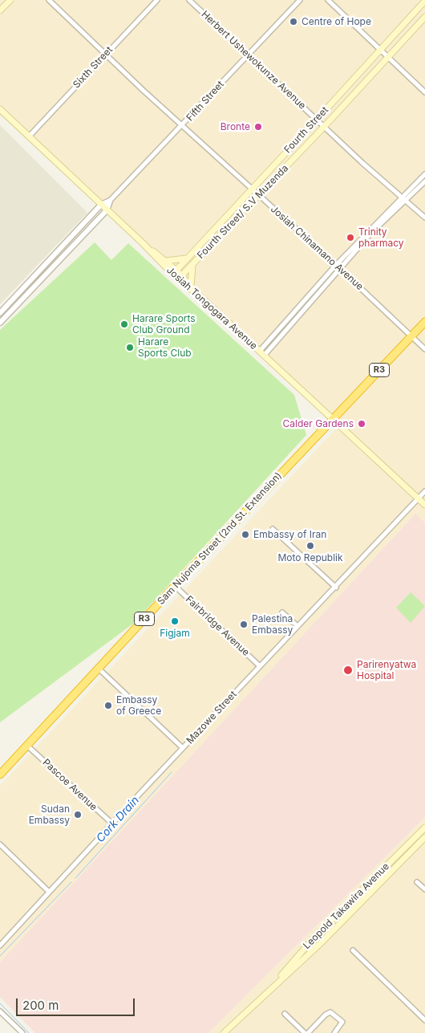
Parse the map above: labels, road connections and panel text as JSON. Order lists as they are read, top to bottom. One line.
{"streets":{"highway":["R3","Sam Nujoma Street (2nd St. Extension)"],"main road":["Fourth Street","Fourth Street/ S.V Muzenda","Josiah Tongogara Avenue","Leopold Takawira Avenue"],"street":["Herbert Ushewokunze Avenue","Sixth Street","Fifth Street","Josiah Chinamano Avenue","Fairbridge Avenue","Mazowe Street","Pascoe Avenue"]},"crossings":[["Herbert Ushewokunze Avenue","Fifth Street"],["Herbert Ushewokunze Avenue","Fourth Street"],["Herbert Ushewokunze Avenue","Fourth Street/ S.V Muzenda"],["Sixth Street","Josiah Chinamano Avenue"],["Sixth Street","Josiah Tongogara Avenue"],["Fifth Street","Josiah Chinamano Avenue"],["Fifth Street","Josiah Tongogara Avenue"],["Fourth Street","Josiah Chinamano Avenue"],["Fourth Street","Josiah Tongogara Avenue"],["Fourth Street/ S.V Muzenda","Josiah Chinamano Avenue"],["Josiah Chinamano Avenue","Sam Nujoma Street (2nd St. Extension)"],["Josiah Tongogara Avenue","Sam Nujoma Street (2nd St. Extension)"],["Josiah Tongogara Avenue","Mazowe Street"],["Sam Nujoma Street (2nd St. Extension)","Fairbridge Avenue"],["Sam Nujoma Street (2nd St. Extension)","Pascoe Avenue"],["Fairbridge Avenue","Mazowe Street"],["Mazowe Street","Pascoe Avenue"]],"water":["Cork Drain"],"places":["Centre of Hope","Bronte","Trinity pharmacy","Harare Sports Club Ground","Harare Sports Club","Calder Gardens","Embassy of Iran","Moto Republik","Figjam","Palestina Embassy","Parirenyatwa Hospital","Embassy of Greece","Sudan Embassy"],"scale_bar":"200 m"}
